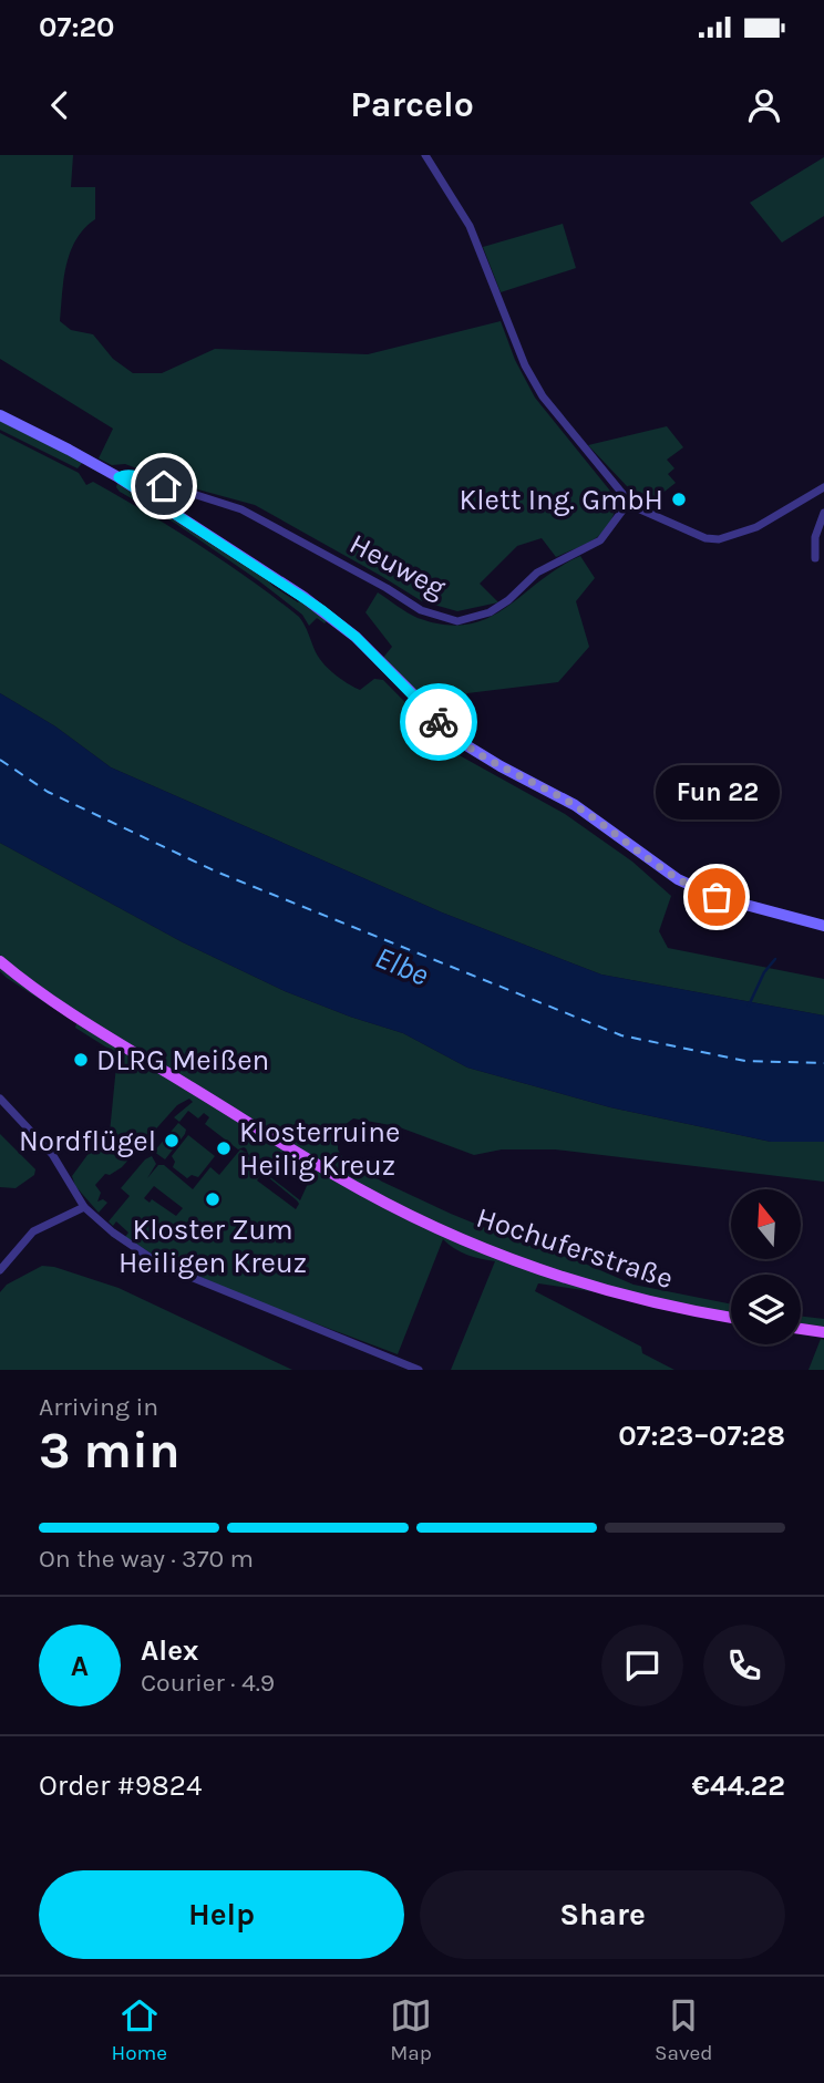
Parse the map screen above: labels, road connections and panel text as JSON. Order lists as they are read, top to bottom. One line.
{"streets":{"main road":["Hochuferstraße"],"street":["Heuweg"]},"water":["Elbe"],"places":["Klett Ing. GmbH","Fun 22","DLRG Meißen","Nordflügel","Klosterruine Heilig Kreuz","Kloster Zum Heiligen Kreuz"],"north":"top","page":{"status":"07:20","header":"Parcelo","bubble":"Fun 22","heading":["3 min","Arriving in","07:23–07:28"],"panel":["Alex","Courier · 4.9","Order #9824","€44.22"],"bar":"On the way · 370 m","round":"A","buttons":["Help","Share"],"tabs":["Home","Map","Saved"]}}
